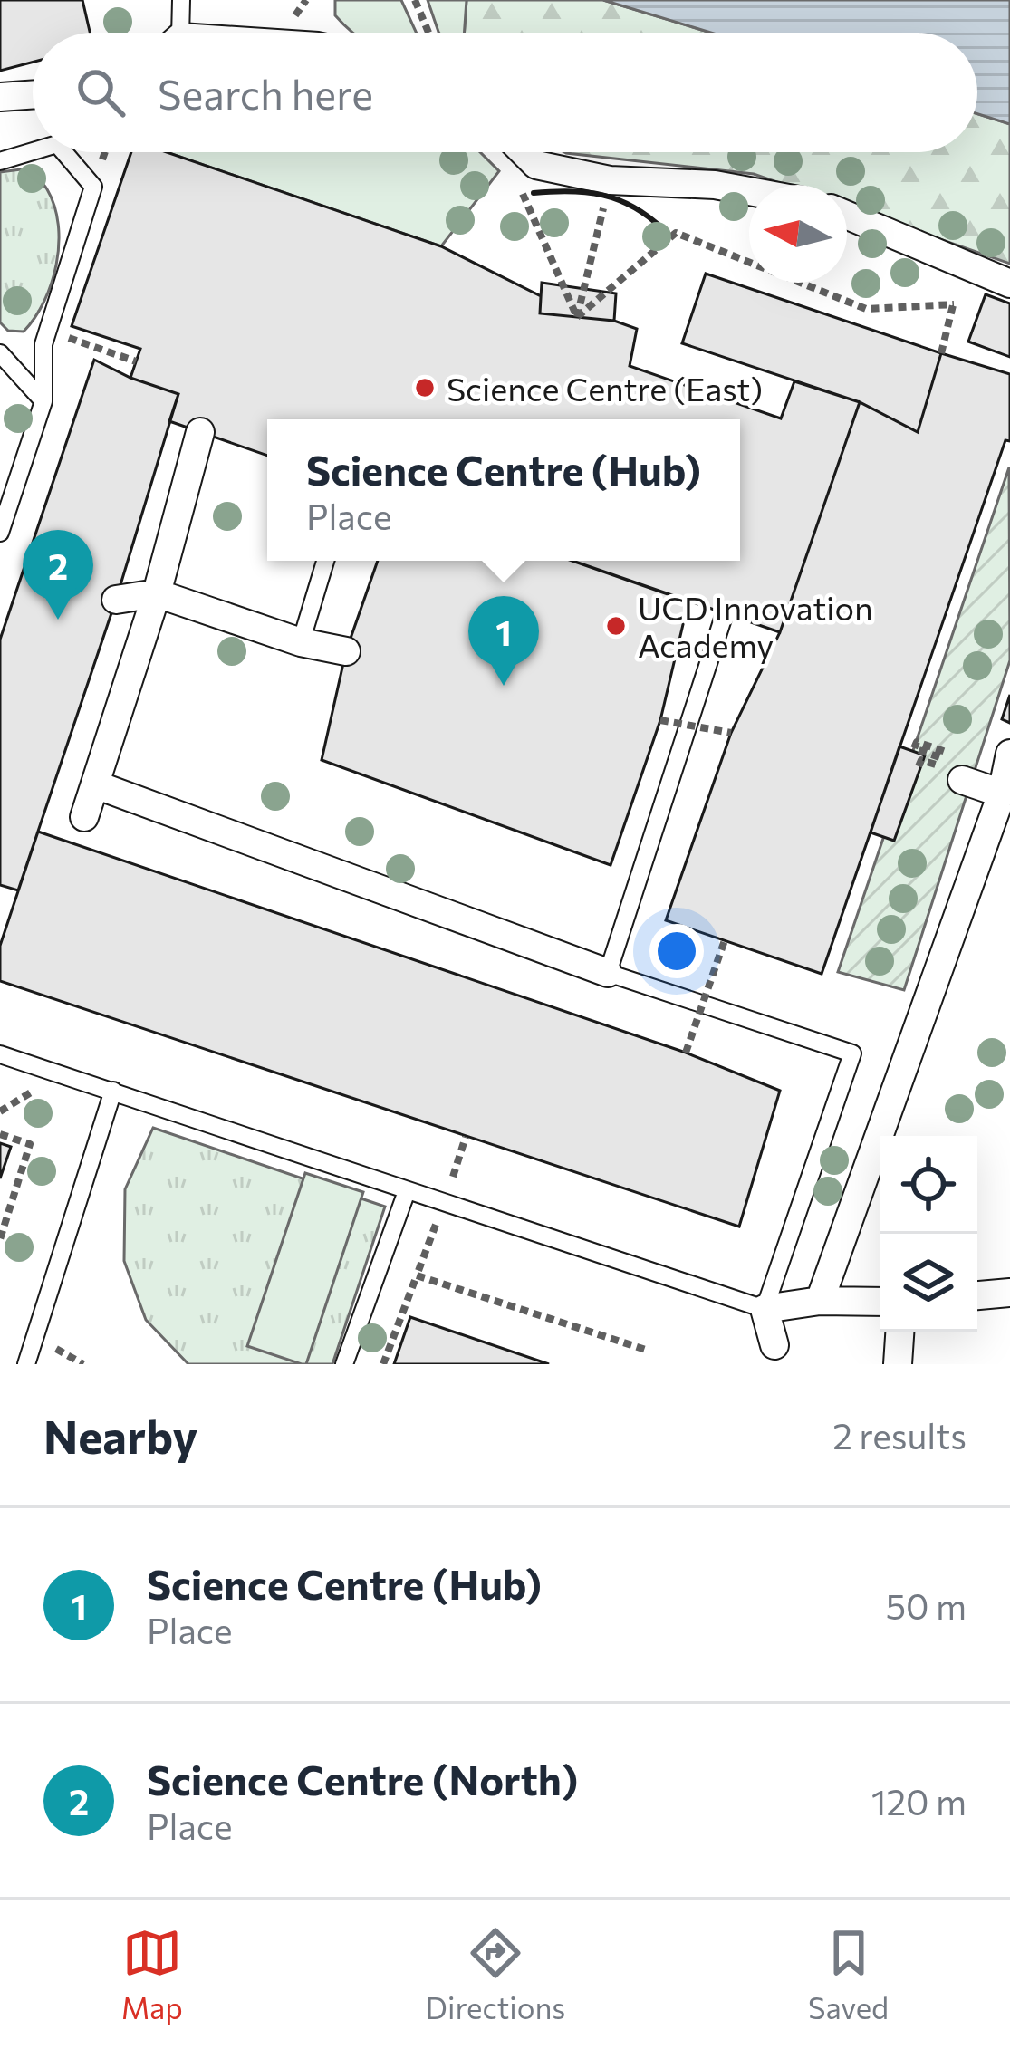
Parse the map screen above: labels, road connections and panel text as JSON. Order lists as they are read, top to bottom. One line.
{"places":["Science Centre (East)","UCD Innovation Academy"],"north":"left","page":{"search":"Search here","popup":["Science Centre (Hub)","Place"],"pins":["2","1"],"heading":["Nearby","2 results"],"list":[{"mark":"1","name":"Science Centre (Hub)","note":"Place","value":"50 m"},{"mark":"2","name":"Science Centre (North)","note":"Place","value":"120 m"}],"nav":["Map","Directions","Saved"]}}
